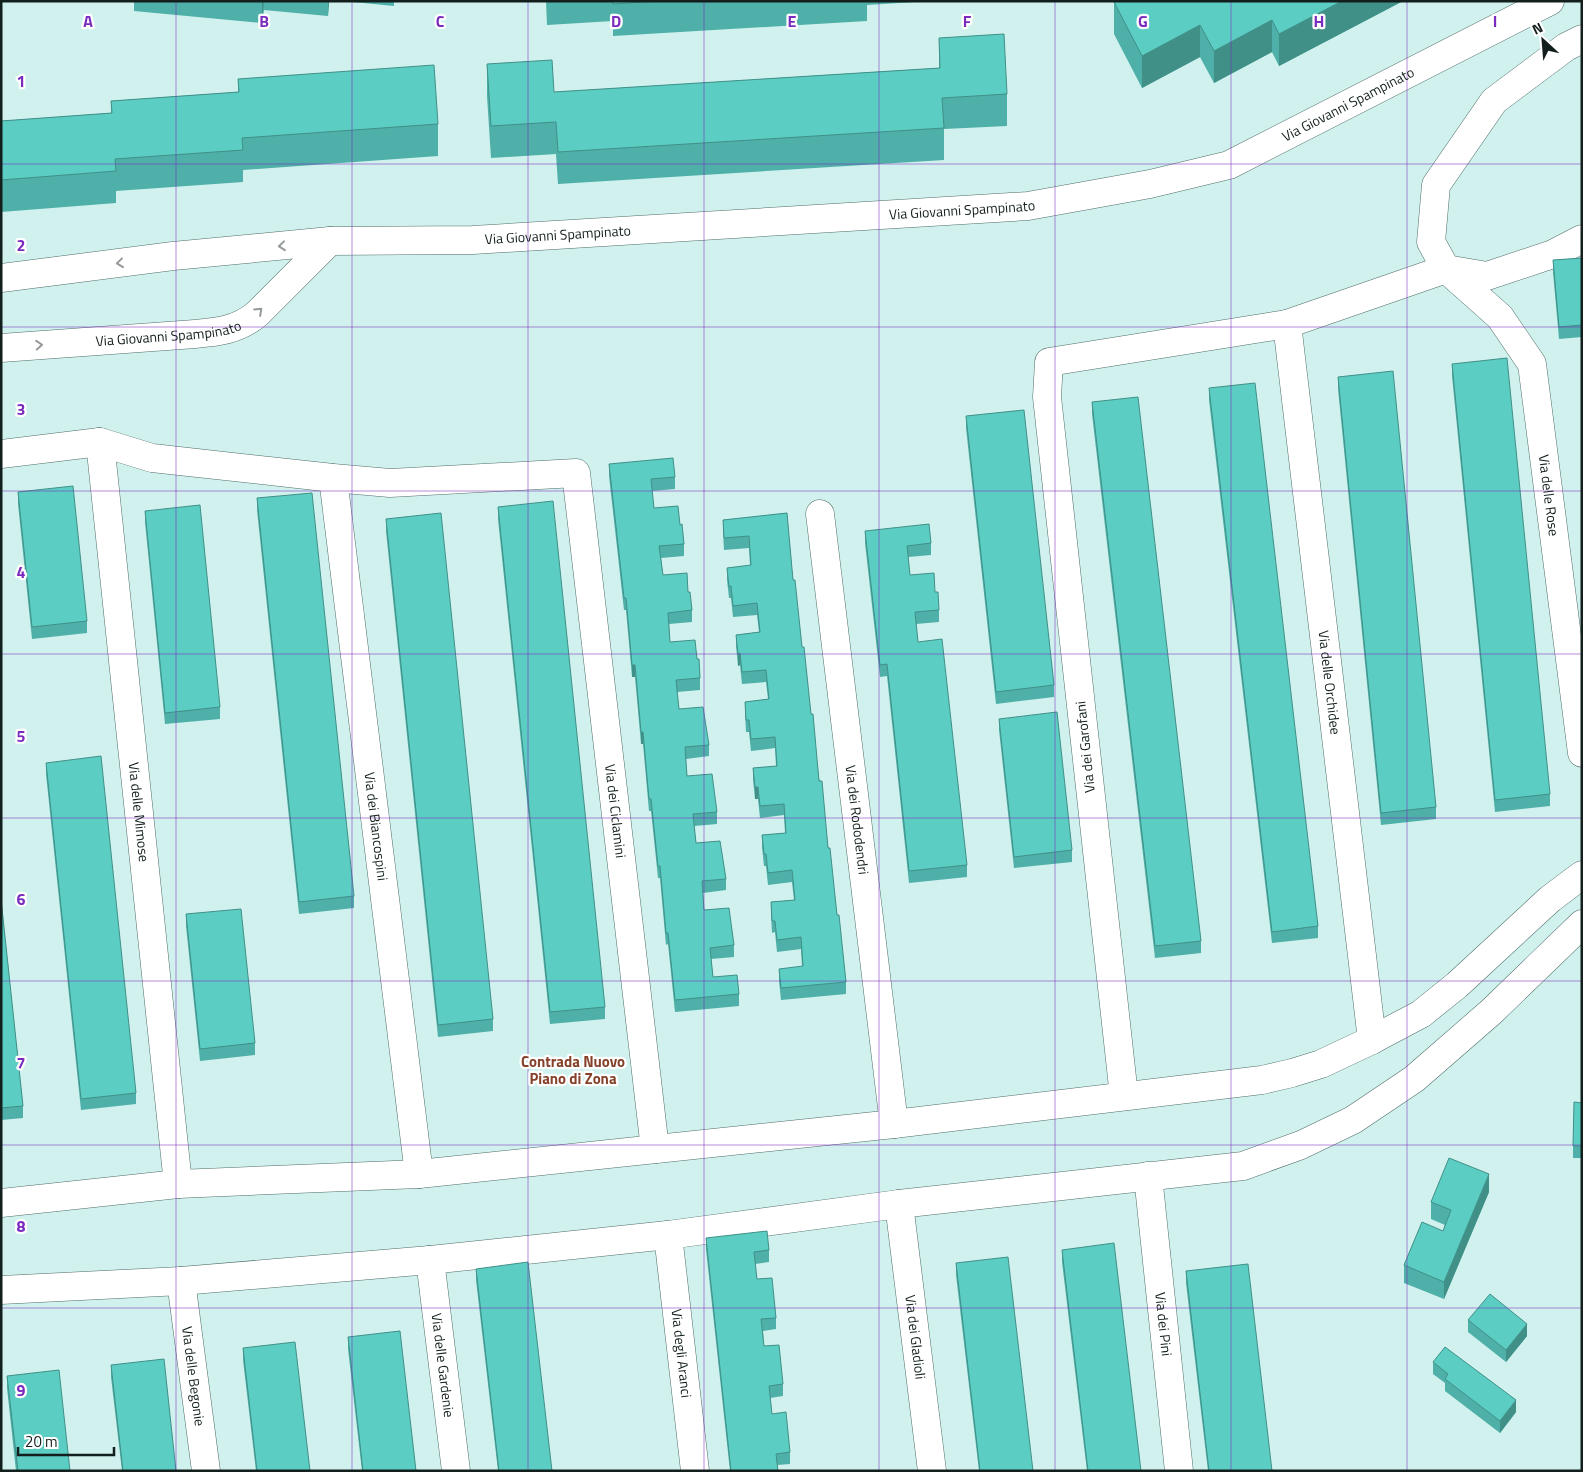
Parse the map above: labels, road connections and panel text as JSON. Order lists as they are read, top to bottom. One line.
{"streets":{"street":["Via Giovanni Spampinato","Via delle Rose","Via delle Orchidee","Via dei Garofani","Via dei Ciclamini","Via delle Mimose","Via dei Rododendri","Via dei Biancospini","Via dei Pini","Via dei Gladioli","Via degli Aranci","Via delle Gardenie","Via delle Begonie"]},"crossings":[["Via delle Orchidee","Via dei Garofani"],["Via dei Ciclamini","Via dei Biancospini"]],"districts":["Contrada Nuovo Piano di Zona"],"scale_bar":"20 m","north":"top left","grid":{"columns":["A","B","C","D","E","F","G","H","I"],"rows":["1","2","3","4","5","6","7","8","9"]}}
